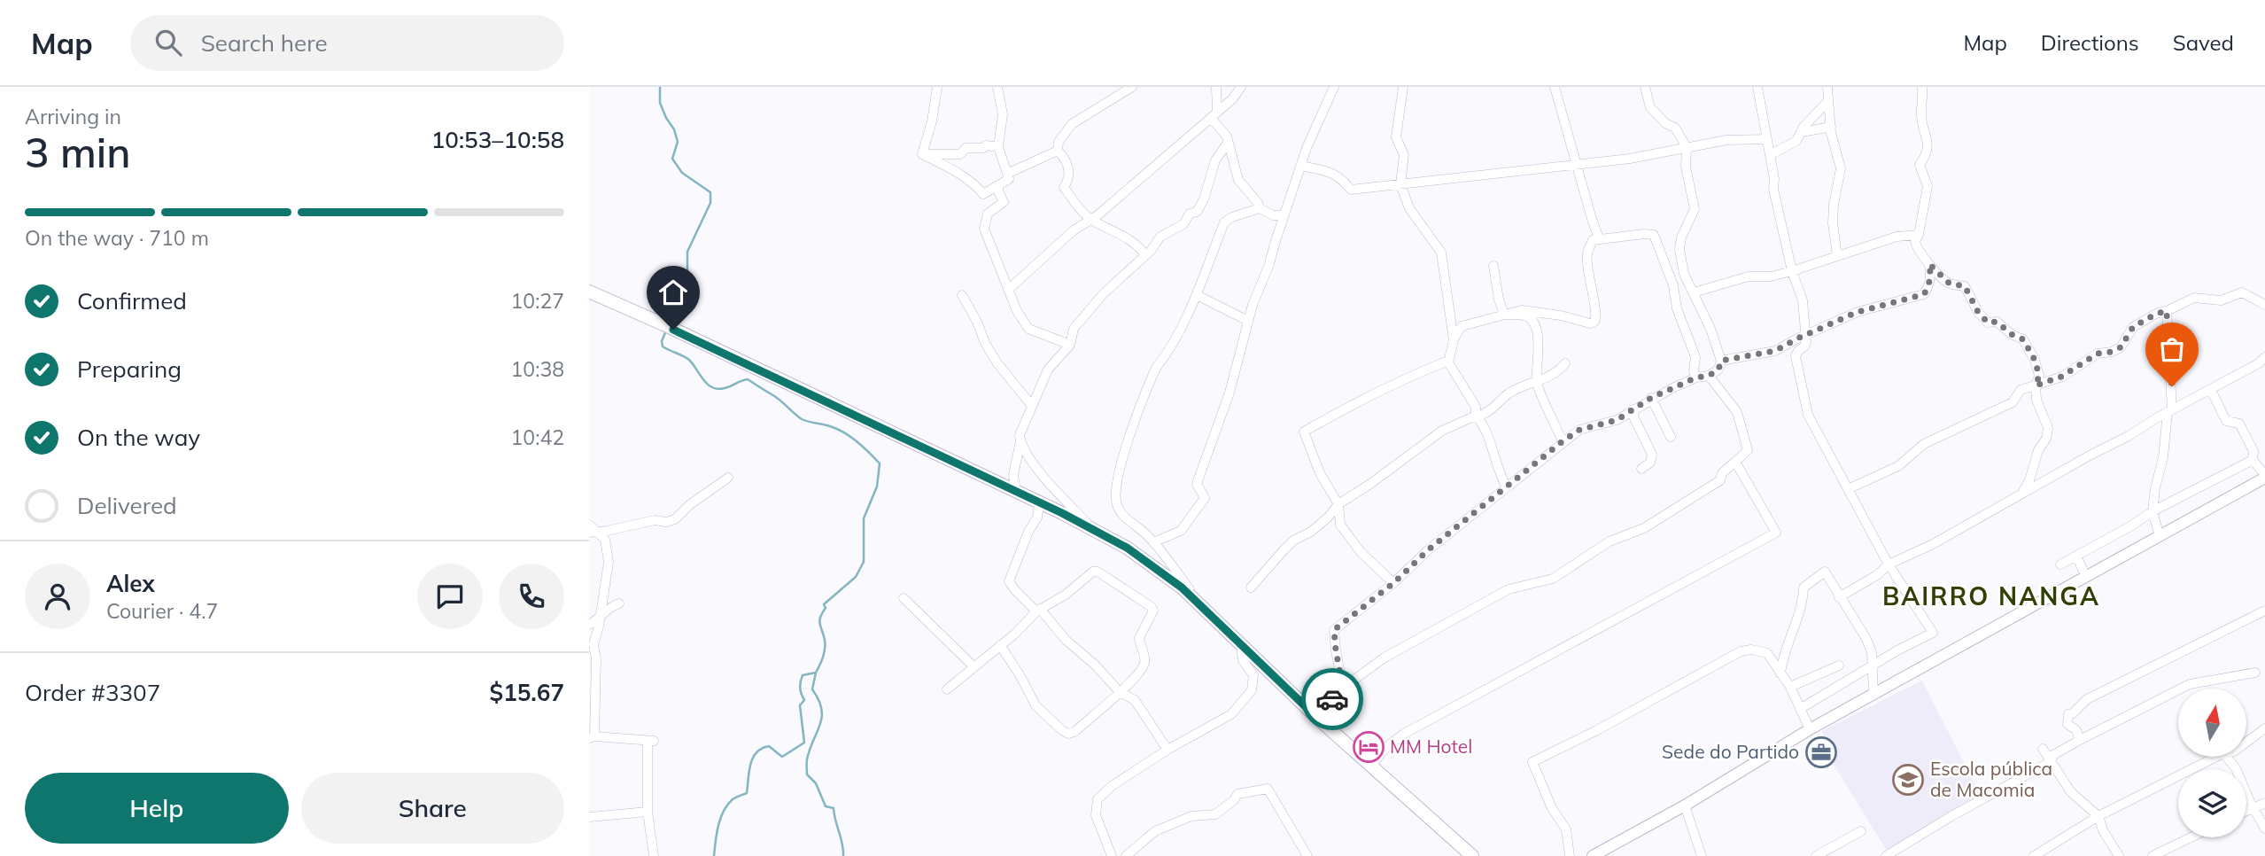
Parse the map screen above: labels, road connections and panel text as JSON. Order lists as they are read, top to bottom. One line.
{"districts":["BAIRRO NANGA"],"places":{"hotel":["MM Hotel"],"office":["Sede do Partido"],"school or university":["Escola pública de Macomia"]},"north":"top","page":{"header":"Map","search":"Search here","nav":["Map","Directions","Saved"],"heading":["3 min","Arriving in","10:53–10:58"],"panel":["Alex","Courier · 4.7","Order #3307","$15.67"],"bar":"On the way · 710 m","list":[["Confirmed","10:27"],["Preparing","10:38"],["On the way","10:42"],"Delivered"],"buttons":["Help","Share"]}}
